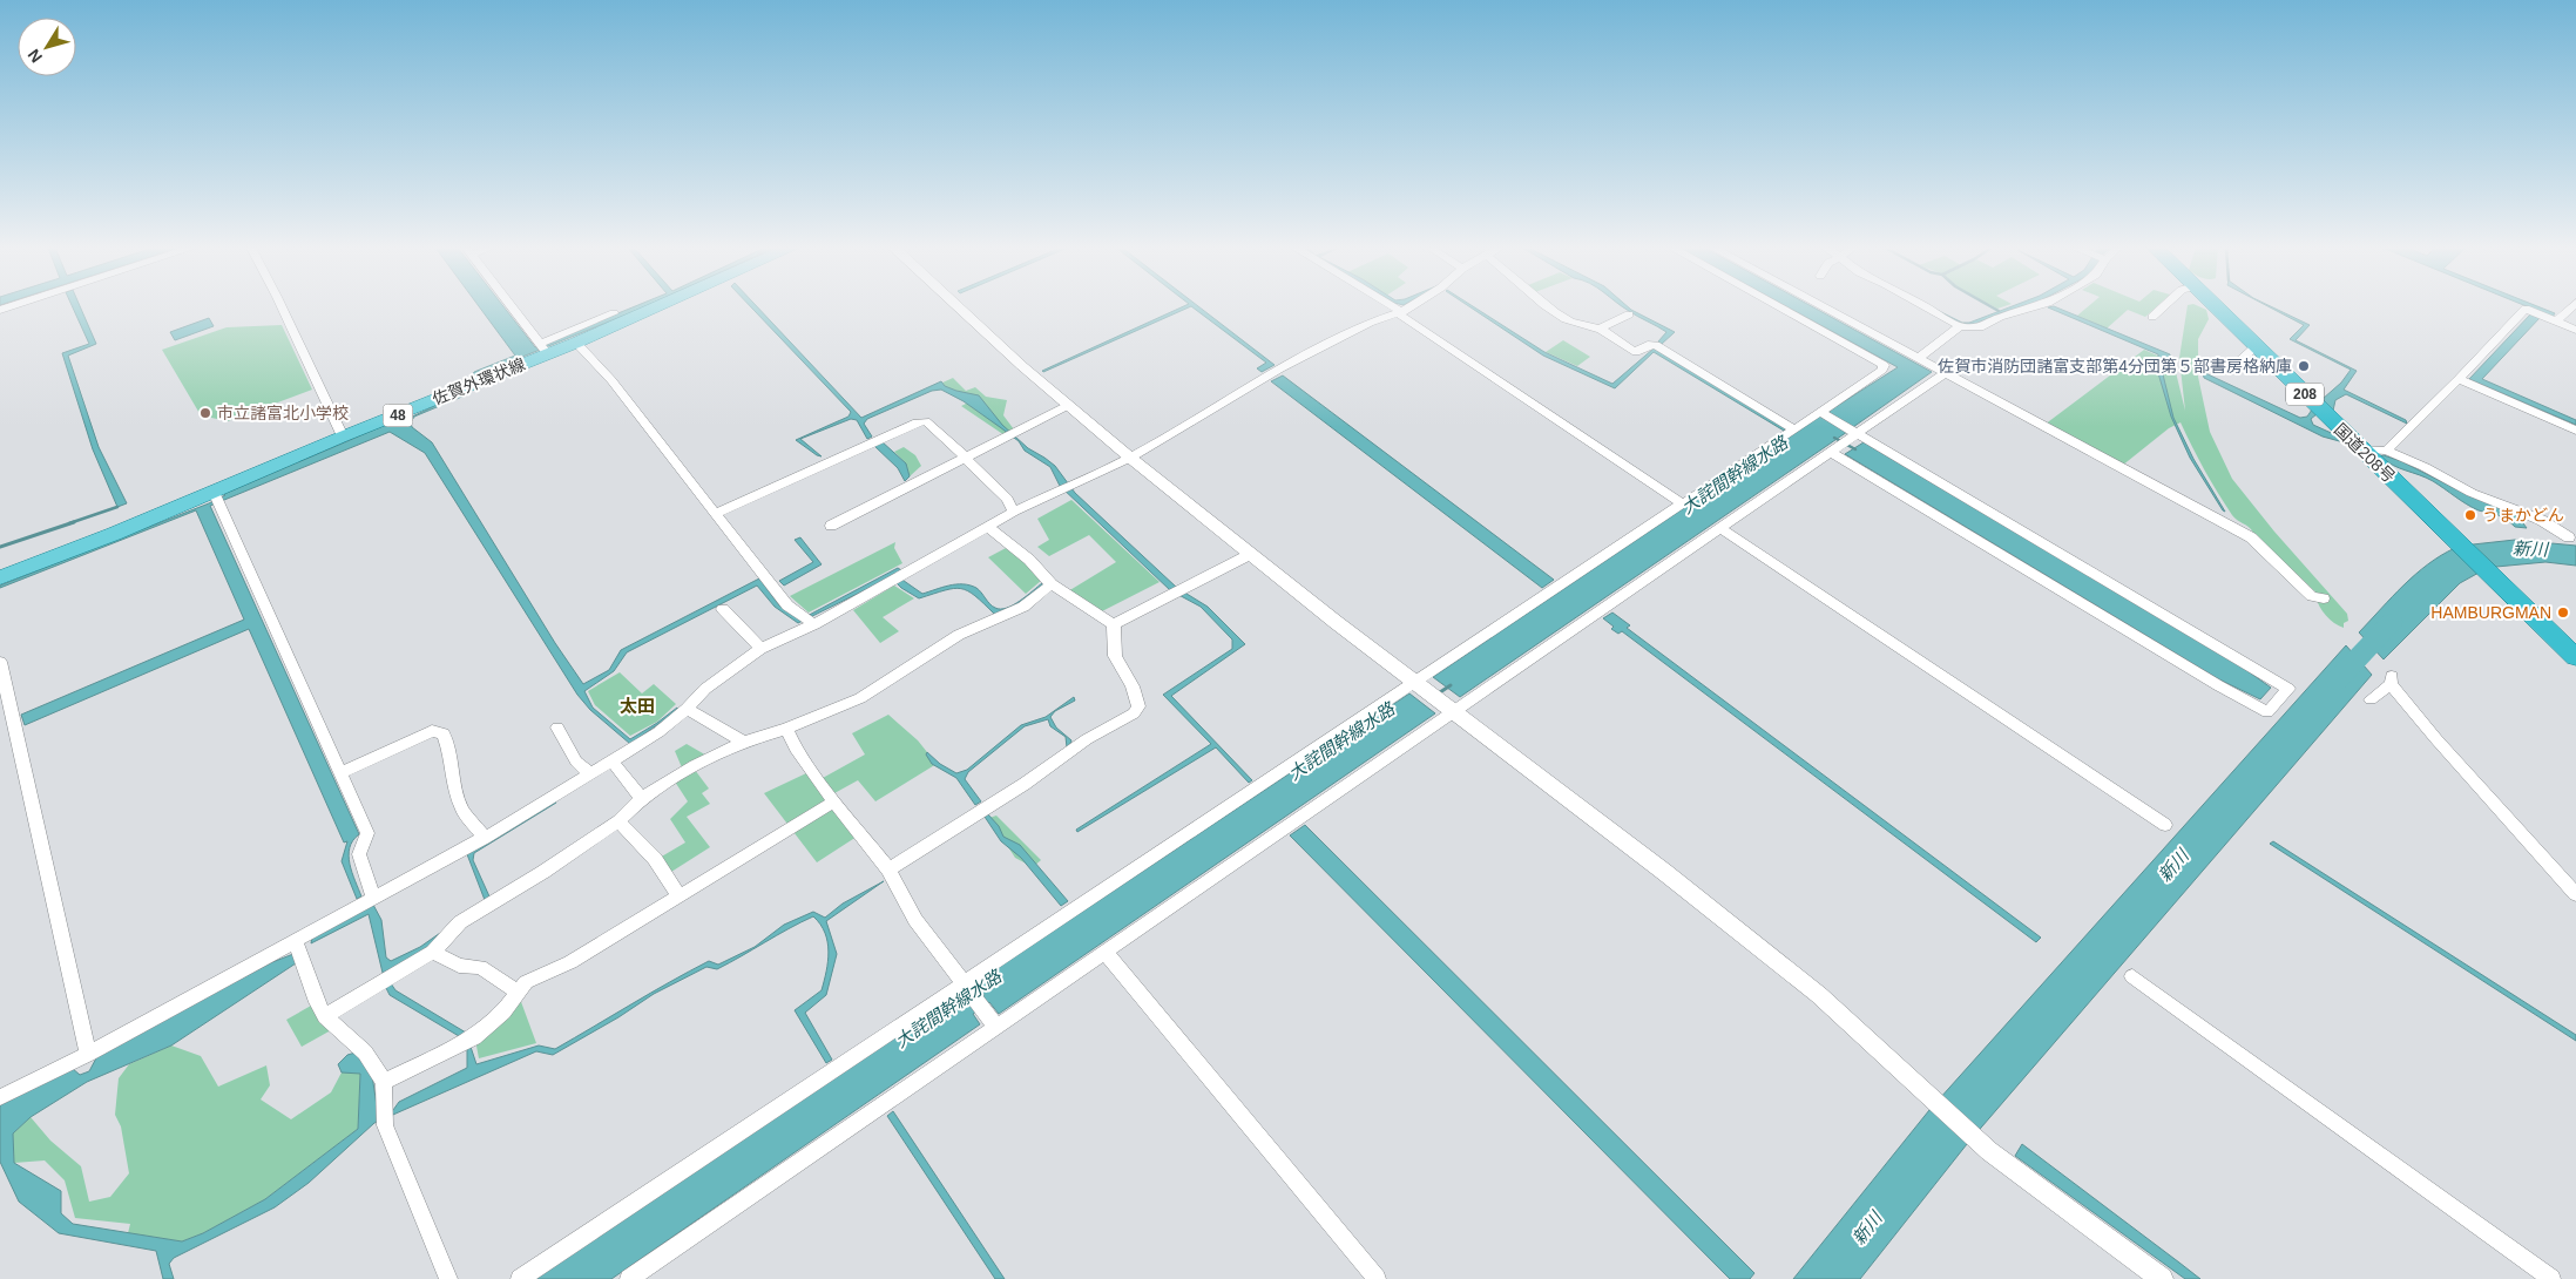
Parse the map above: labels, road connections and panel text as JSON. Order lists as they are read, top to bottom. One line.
{"streets":{"highway":["208","国道208号"],"main road":["佐賀外環状線","48"]},"districts":["太田"],"water":["大詫間幹線水路","新川"],"places":["佐賀市消防団諸富支部第4分団第５部書房格納庫","市立諸富北小学校","うまかどん","HAMBURGMAN"],"north":"bottom left"}
